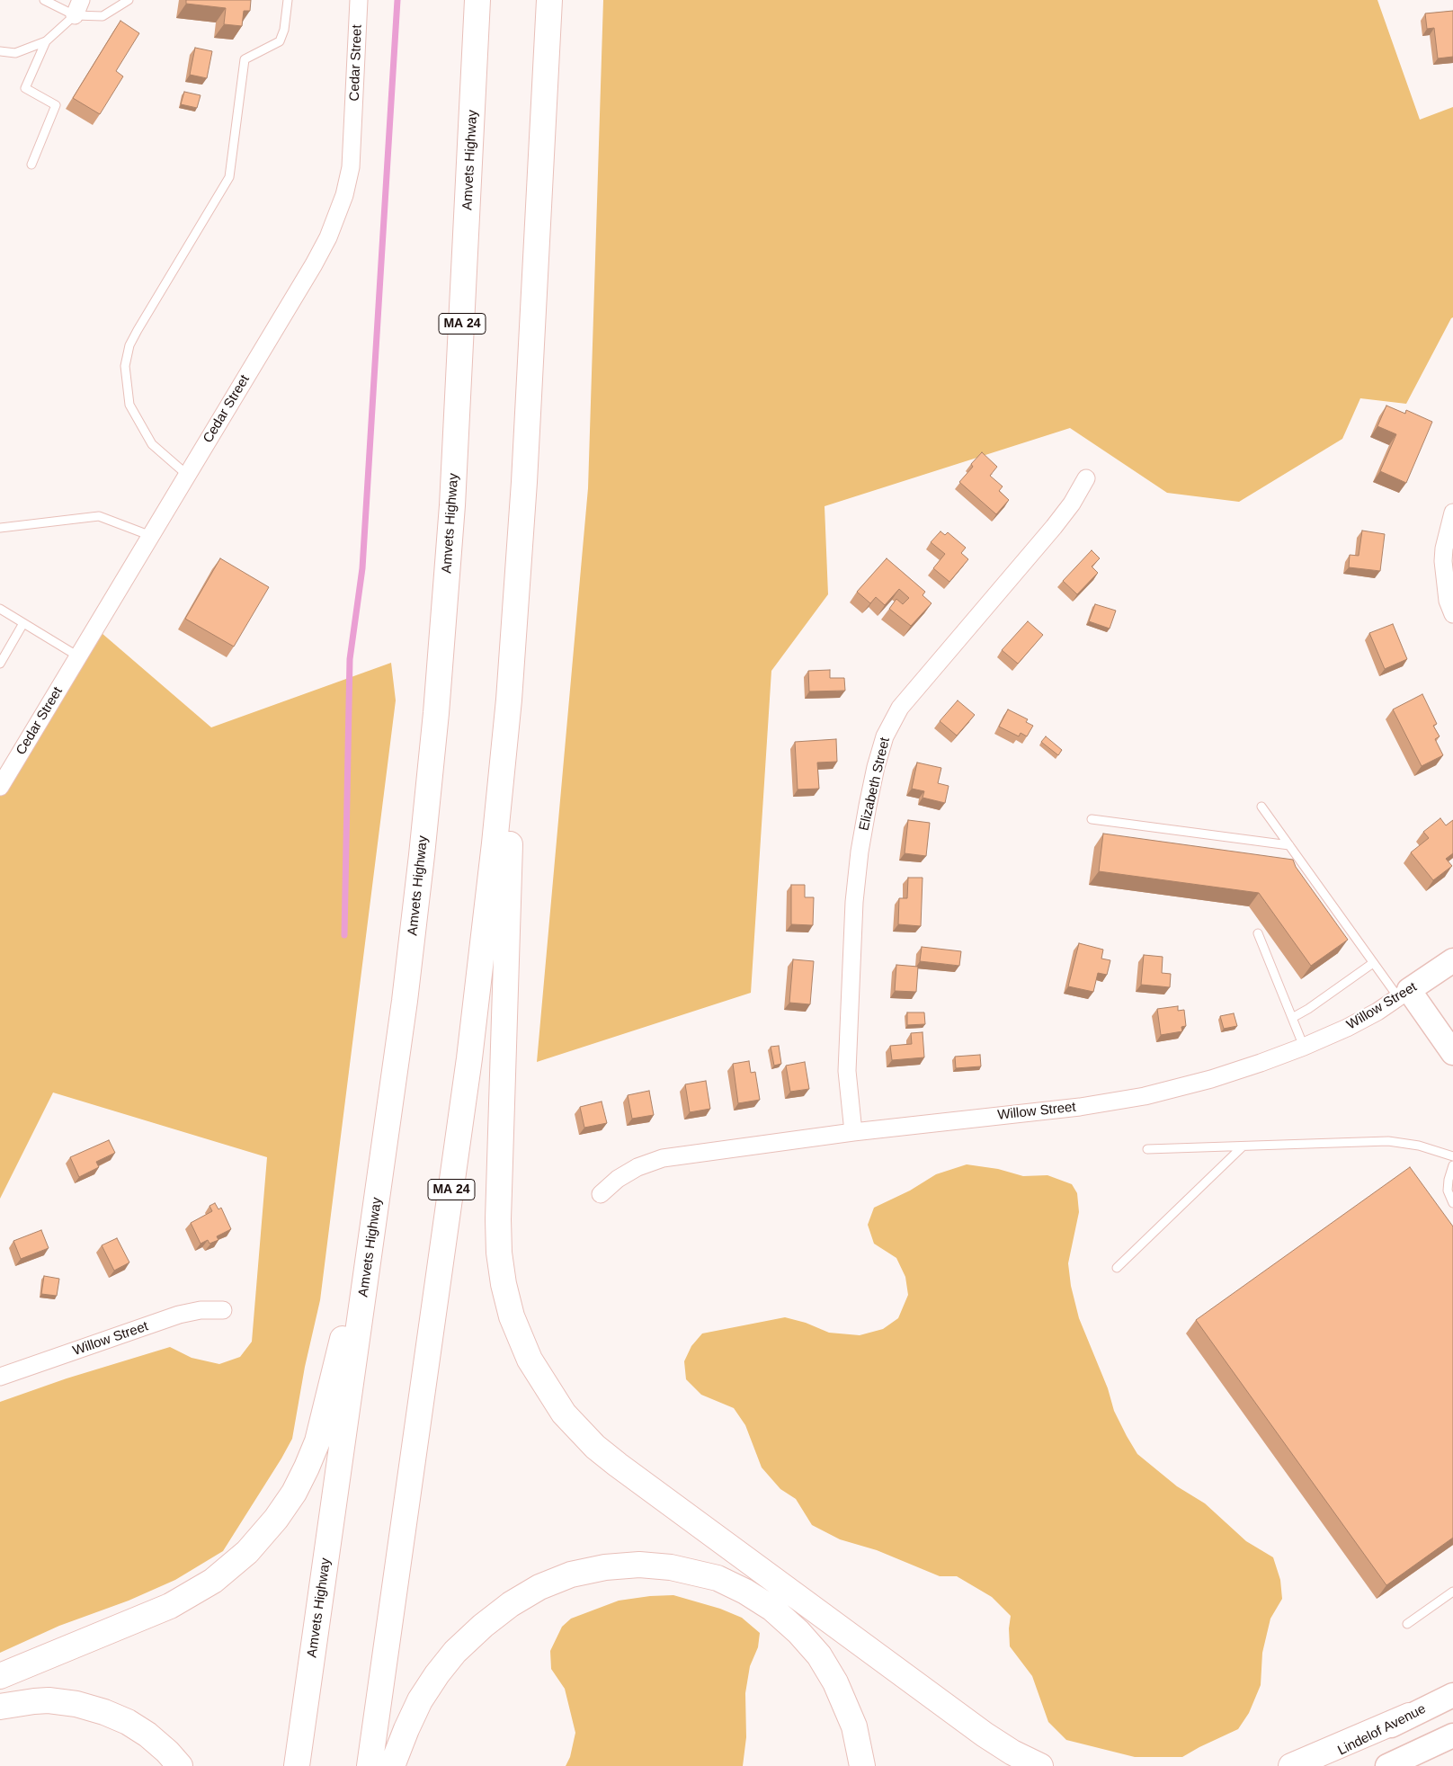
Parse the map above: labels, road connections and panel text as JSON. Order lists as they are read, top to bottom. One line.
{"streets":{"highway":["Amvets Highway","MA 24"],"main road":["Willow Street","Lindelof Avenue"],"street":["Cedar Street","Elizabeth Street"]},"crossings":[["Elizabeth Street","Willow Street"]]}
